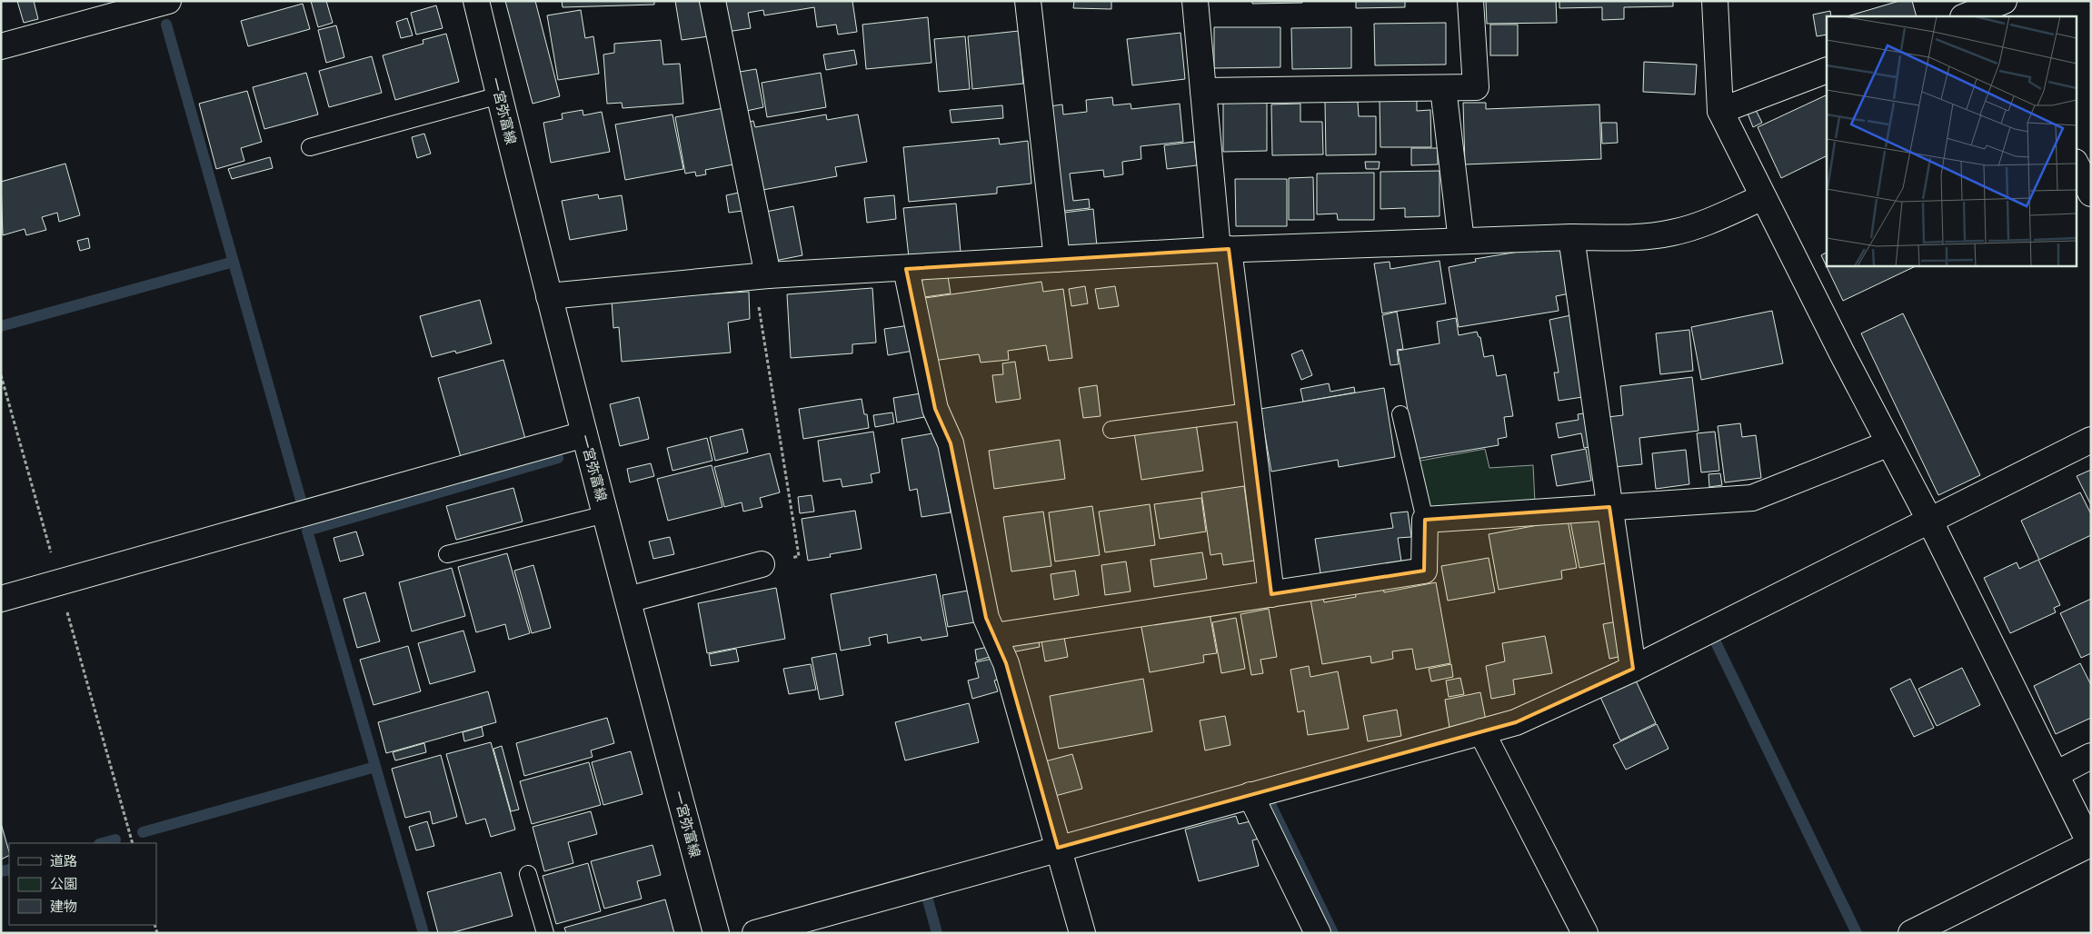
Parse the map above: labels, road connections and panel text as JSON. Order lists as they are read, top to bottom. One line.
{"streets":{"street":["一宮弥富線"]},"legend":["道路","公園","建物"]}
